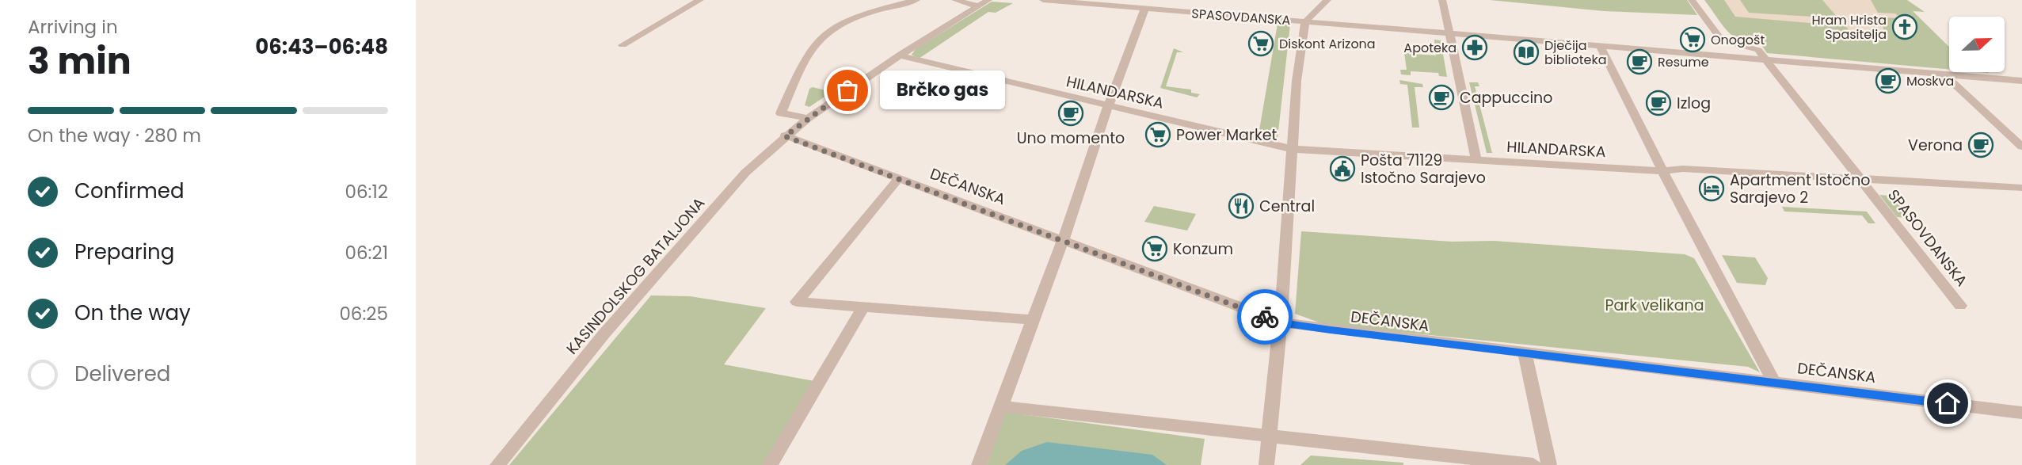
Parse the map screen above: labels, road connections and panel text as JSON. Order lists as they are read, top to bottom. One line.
{"streets":{"street":["SPASOVDANSKA","HILANDARSKA","DEČANSKA","KASINDOLSKOG BATALJONA"]},"crossings":[["SPASOVDANSKA","HILANDARSKA"],["SPASOVDANSKA","DEČANSKA"],["HILANDARSKA","KASINDOLSKOG BATALJONA"],["DEČANSKA","KASINDOLSKOG BATALJONA"]],"parks":["Park velikana"],"places":{"church":["Hram Hrista Spasitelja"],"supermarket":["Onogošt","Diskont Arizona","Power Market","Konzum"],"pharmacy":["Apoteka"],"library":["Dječija biblioteka"],"cafe":["Resume","Moskva","Cappuccino","Izlog","Uno momento","Verona"],"other":["Brčko gas"],"public building":["Pošta 71129 Istočno Sarajevo"],"hotel":["Apartment Istočno Sarajevo 2"],"restaurant":["Central"]},"north":"right","page":{"heading":["3 min","Arriving in","06:43–06:48"],"bubble":"Brčko gas","bar":"On the way · 280 m","list":[["Confirmed","06:12"],["Preparing","06:21"],["On the way","06:25"],"Delivered"]}}
